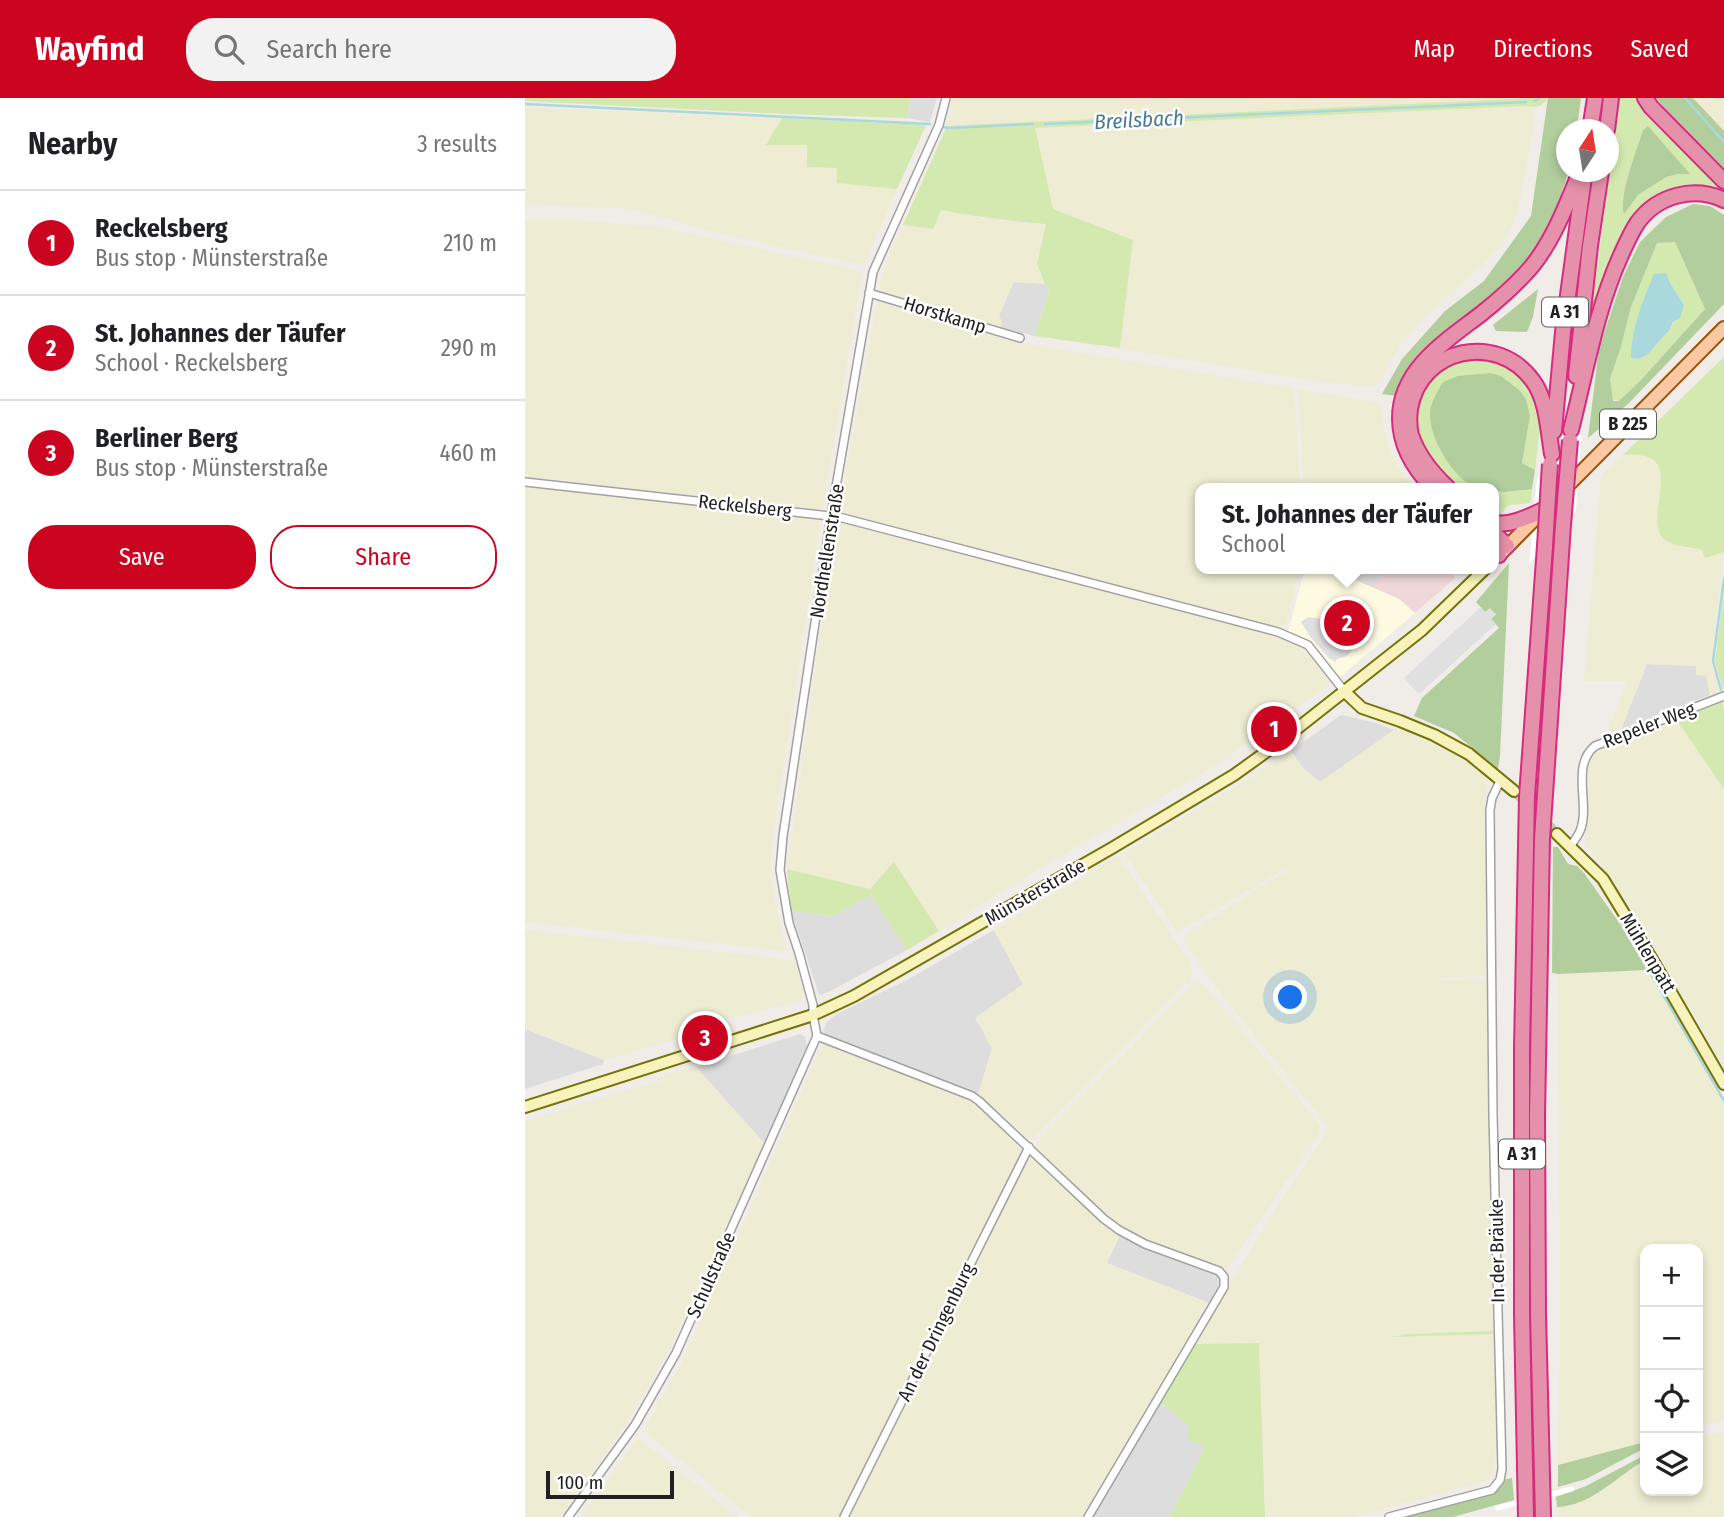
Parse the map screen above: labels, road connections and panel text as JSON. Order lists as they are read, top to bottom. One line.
{"streets":{"highway":["A 31"],"main road":["B 225","Münsterstraße","Mühlenpatt"],"street":["Horstkamp","Reckelsberg","Nordhellenstraße","Repeler Weg","In der Bräuke","Schulstraße","An der Dringenburg"]},"crossings":[["Horstkamp","Nordhellenstraße"],["Reckelsberg","Nordhellenstraße"],["Reckelsberg","Münsterstraße"],["Nordhellenstraße","Münsterstraße"],["Repeler Weg","Mühlenpatt"]],"water":["Breilsbach"],"scale_bar":"100 m","north":"top","page":{"header":"Wayfind","search":"Search here","nav":["Map","Directions","Saved"],"heading":["Nearby","3 results"],"list":[{"mark":"1","name":"Reckelsberg","note":"Bus stop · Münsterstraße","value":"210 m"},{"mark":"2","name":"St. Johannes der Täufer","note":"School · Reckelsberg","value":"290 m"},{"mark":"3","name":"Berliner Berg","note":"Bus stop · Münsterstraße","value":"460 m"}],"popup":["St. Johannes der Täufer","School"],"buttons":["Save","Share"],"pins":["2","1","3"],"map_buttons":["+","−"],"scale":"100 m"}}
